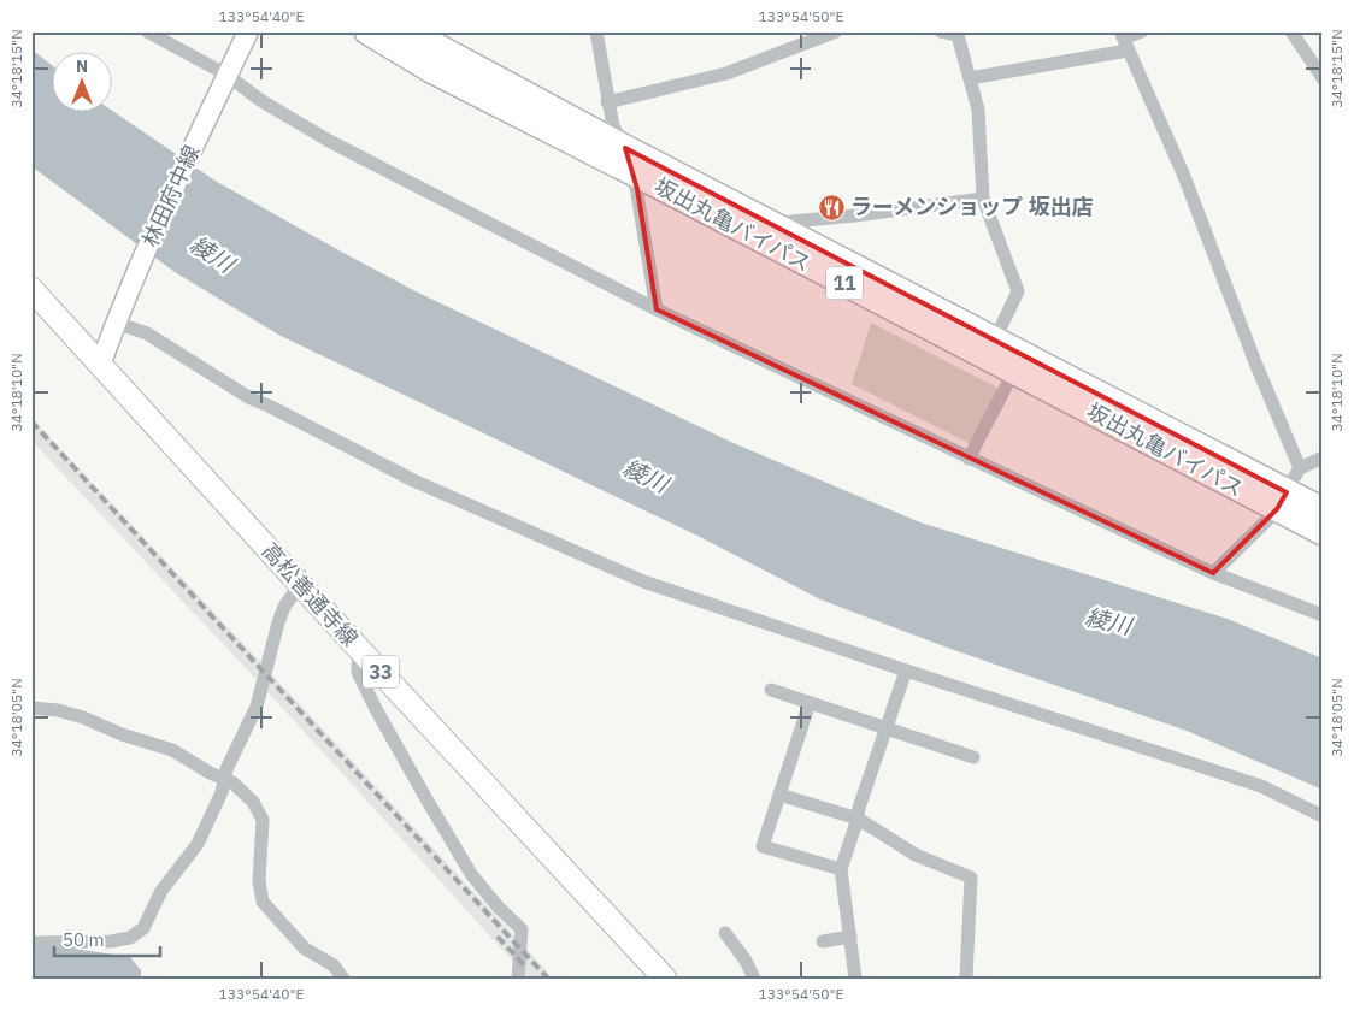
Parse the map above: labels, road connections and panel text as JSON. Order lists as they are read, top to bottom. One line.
{"streets":{"highway":["坂出丸亀バイパス","11"],"main road":["林田府中線","高松善通寺線","33"]},"crossings":[["林田府中線","高松善通寺線"]],"water":["綾川"],"places":{"restaurant":["ラーメンショップ 坂出店"]},"scale_bar":"50 m","north":"top","coordinates":["133°54'40\"E","133°54'50\"E","34°18'15\"N","34°18'10\"N","34°18'05\"N"]}
